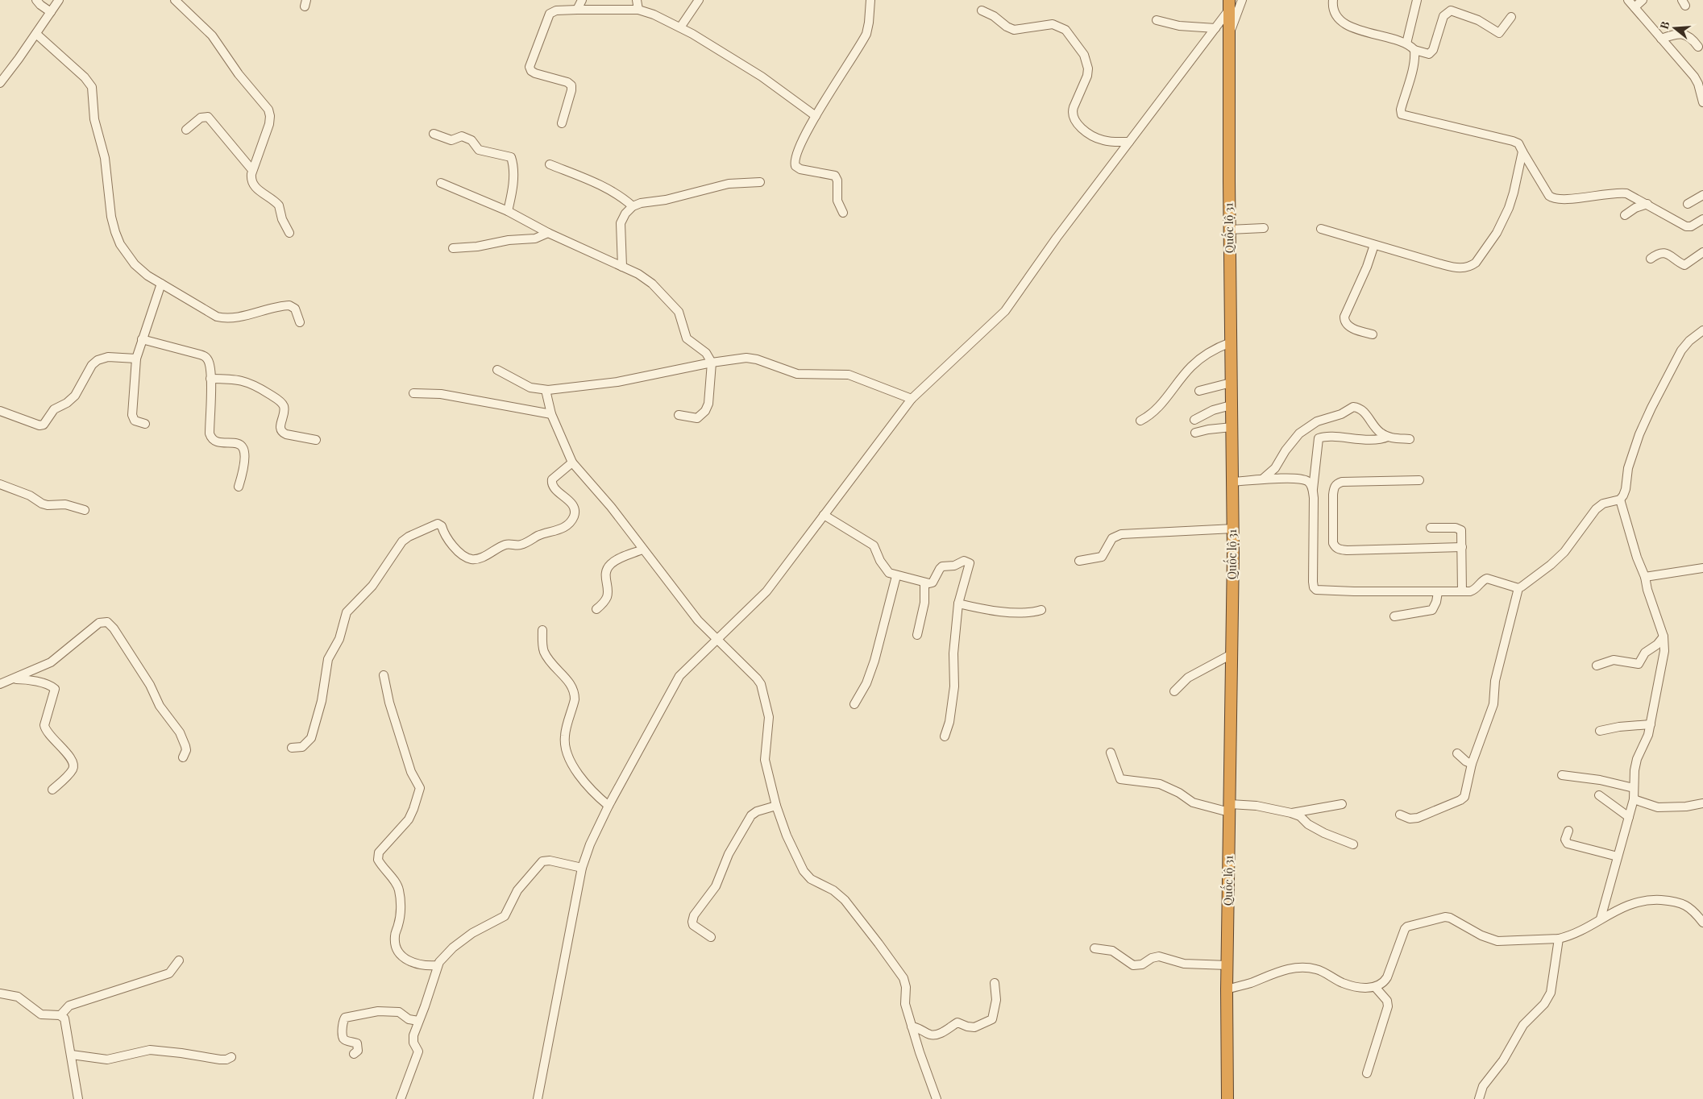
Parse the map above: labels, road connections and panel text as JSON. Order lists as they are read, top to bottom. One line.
{"streets":{"highway":["Quốc lộ 31"]},"north":"left"}
